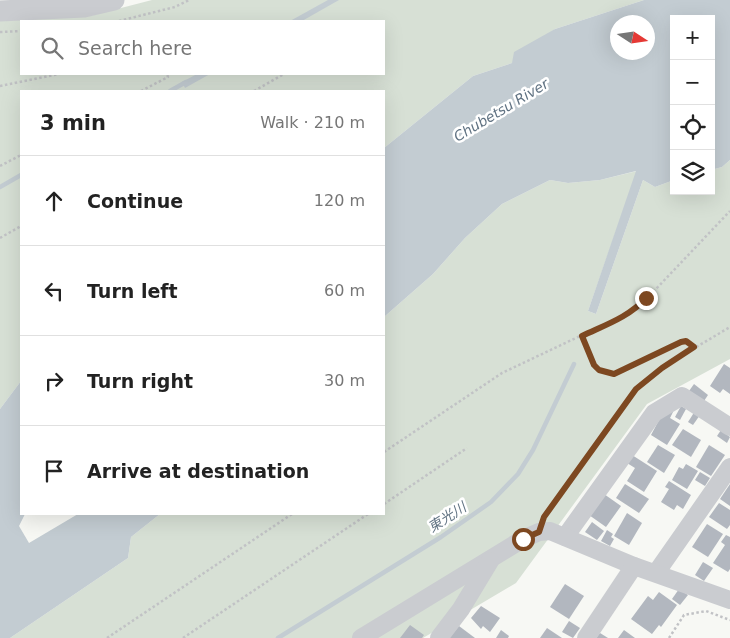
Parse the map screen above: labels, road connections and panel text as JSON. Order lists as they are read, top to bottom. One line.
{"water":["Chubetsu River","東光川"],"north":"right","page":{"map_buttons":["+","−"],"search":"Search here","heading":["3 min","Walk · 210 m"],"list":[["Continue","120 m"],["Turn left","60 m"],["Turn right","30 m"],"Arrive at destination"]}}
